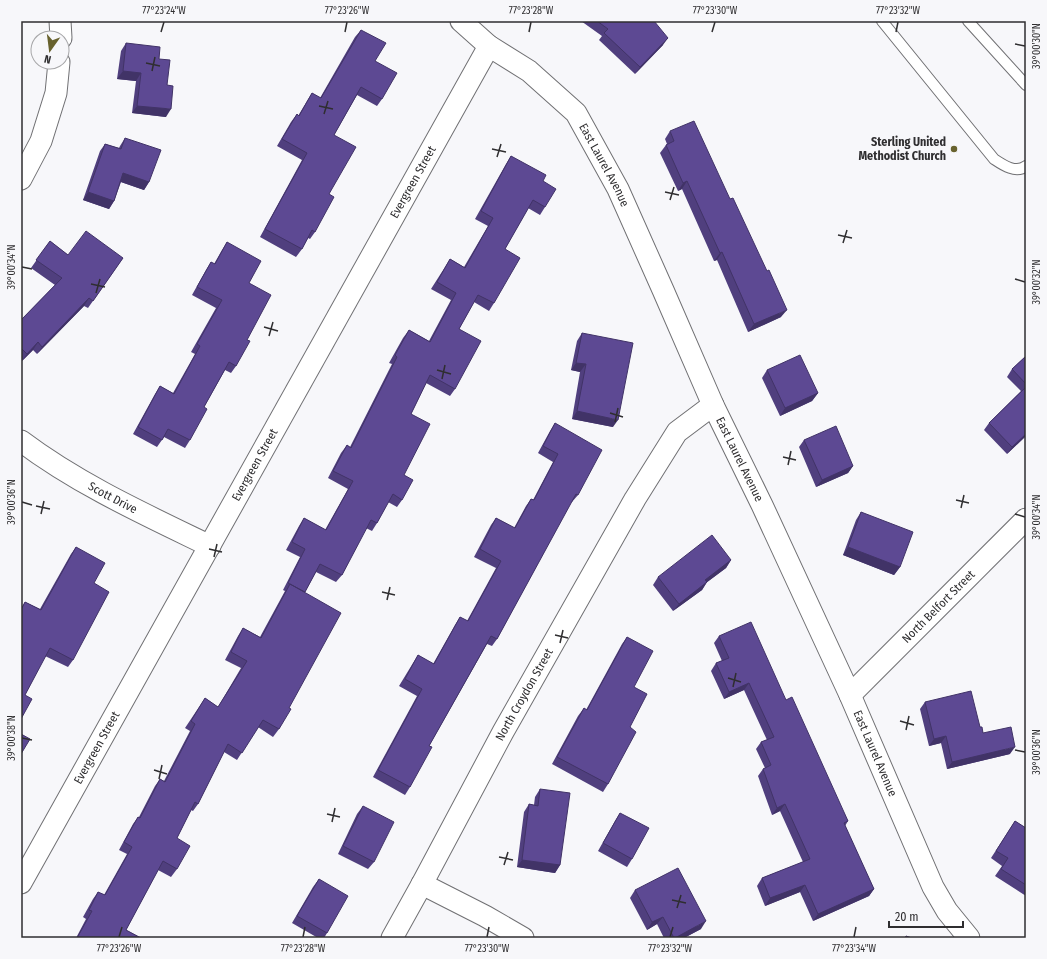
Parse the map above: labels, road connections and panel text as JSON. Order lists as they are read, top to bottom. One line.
{"streets":{"street":["East Laurel Avenue","Evergreen Street","Scott Drive","North Belfort Street","North Croydon Street"]},"crossings":[["East Laurel Avenue","Evergreen Street"],["East Laurel Avenue","North Belfort Street"],["East Laurel Avenue","North Croydon Street"],["Evergreen Street","Scott Drive"]],"places":["Sterling United Methodist Church"],"scale_bar":"20 m","north":"bottom","coordinates":["77°23'24\"W","77°23'26\"W","77°23'28\"W","77°23'30\"W","77°23'32\"W","39°00'30\"N","39°00'34\"N","39°00'32\"N","39°00'36\"N","39°00'38\"N","77°23'34\"W"]}
